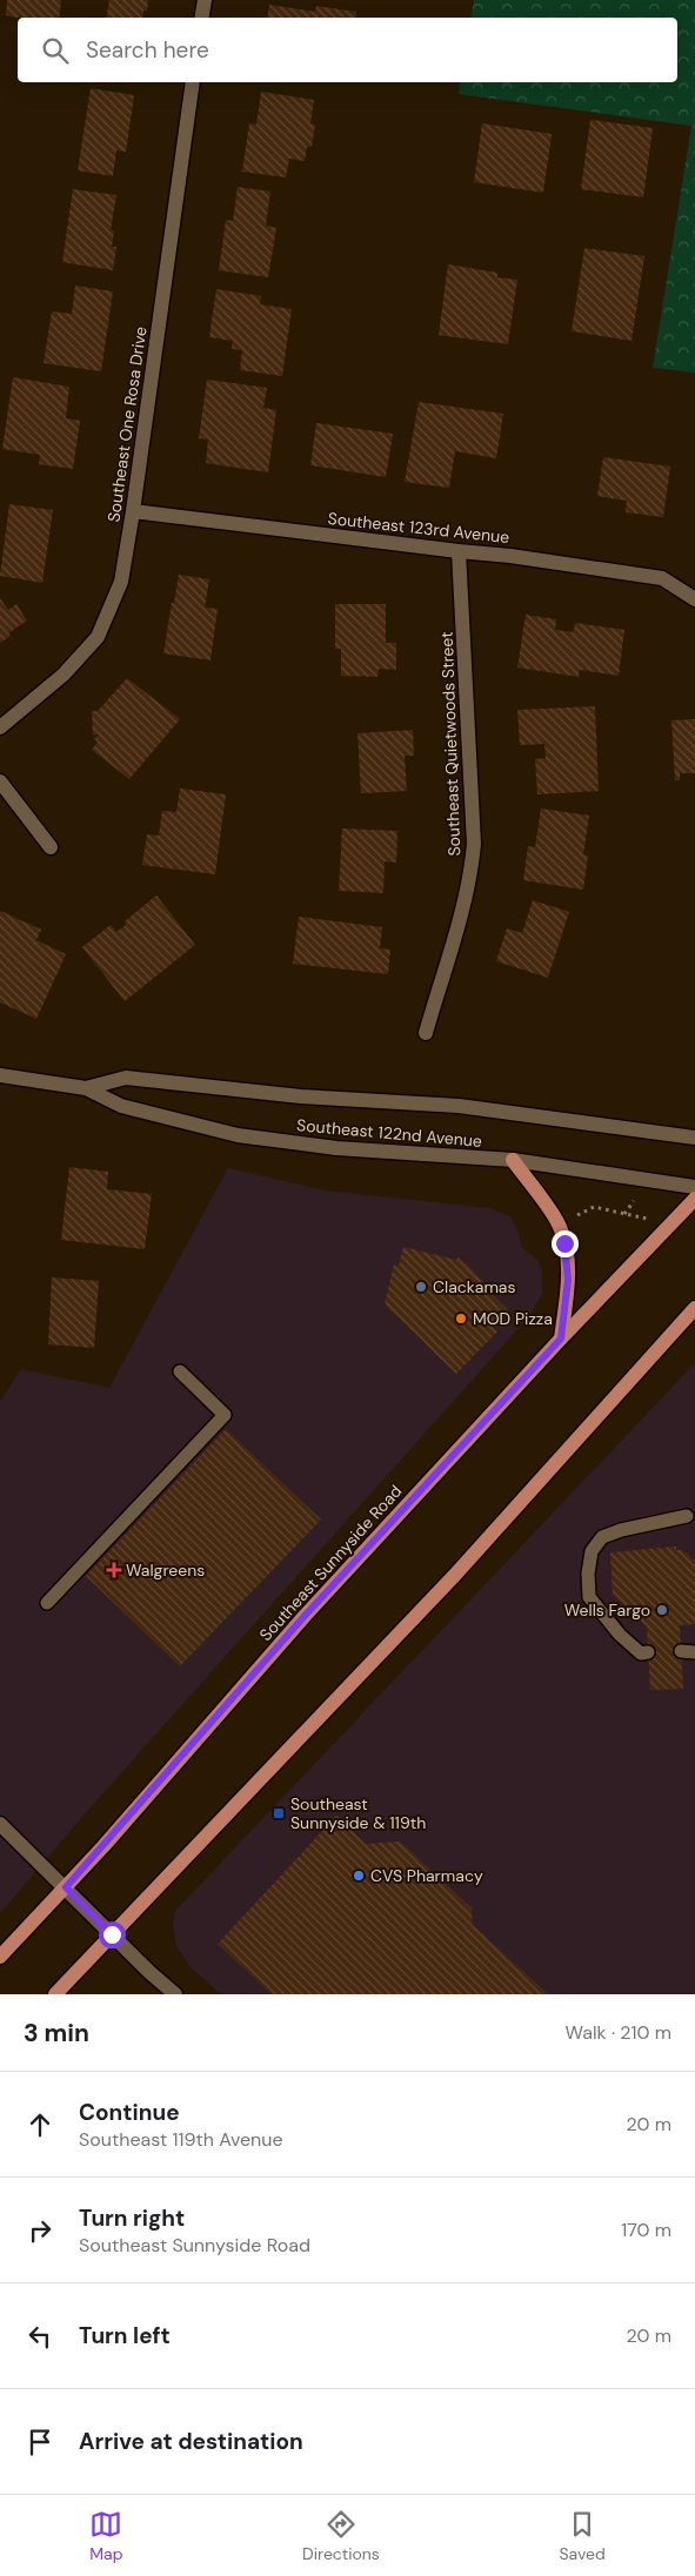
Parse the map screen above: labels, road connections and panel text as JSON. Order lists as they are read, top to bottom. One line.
{"streets":{"main road":["Southeast Sunnyside Road"],"street":["Southeast One Rosa Drive","Southeast 123rd Avenue","Southeast Quietwoods Street","Southeast 122nd Avenue"]},"crossings":[["Southeast One Rosa Drive","Southeast 123rd Avenue"],["Southeast 123rd Avenue","Southeast Quietwoods Street"]],"places":{"other":["Clackamas","MOD Pizza","Wells Fargo","CVS Pharmacy"],"health":["Walgreens"],"transit":["Southeast Sunnyside & 119th"]},"page":{"search":"Search here","heading":["3 min","Walk · 210 m"],"list":[["Continue","Southeast 119th Avenue","20 m"],["Turn right","Southeast Sunnyside Road","170 m"],["Turn left","20 m"],"Arrive at destination"],"nav":["Map","Directions","Saved"]}}
